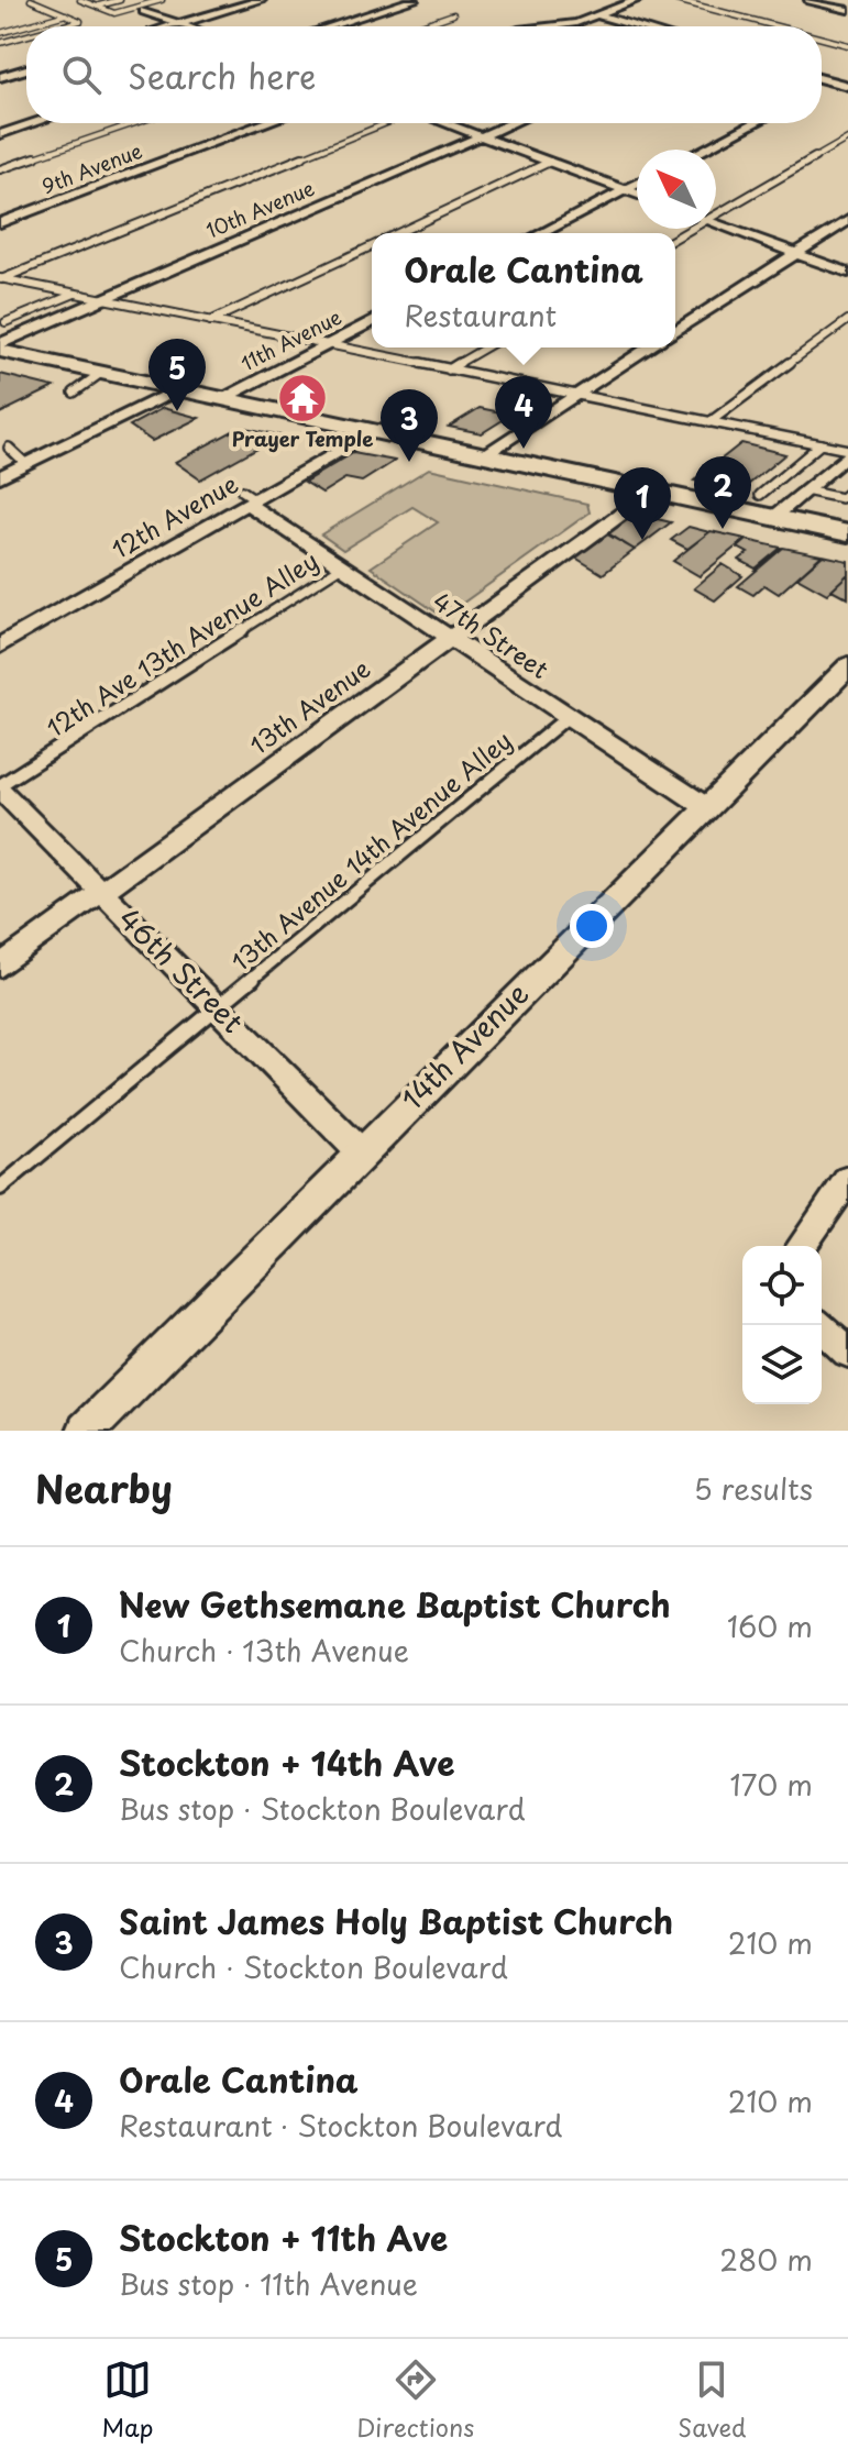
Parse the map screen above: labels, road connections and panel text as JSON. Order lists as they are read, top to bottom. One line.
{"streets":{"street":["9th Avenue","10th Avenue","11th Avenue","12th Avenue","47th Street","13th Avenue","46th Street","14th Avenue"],"lane":["12th Ave 13th Avenue Alley","13th Avenue 14th Avenue Alley"]},"crossings":[["12th Avenue","47th Street"],["47th Street","12th Ave 13th Avenue Alley"],["47th Street","13th Avenue"],["47th Street","13th Avenue 14th Avenue Alley"],["47th Street","14th Avenue"],["12th Ave 13th Avenue Alley","46th Street"],["13th Avenue","46th Street"],["13th Avenue 14th Avenue Alley","46th Street"],["46th Street","14th Avenue"]],"places":{"temple":["Prayer Temple"]},"north":"top left","page":{"search":"Search here","popup":["Orale Cantina","Restaurant"],"pins":["5","4","3","2","1"],"heading":["Nearby","5 results"],"list":[{"mark":"1","name":"New Gethsemane Baptist Church","note":"Church · 13th Avenue","value":"160 m"},{"mark":"2","name":"Stockton + 14th Ave","note":"Bus stop · Stockton Boulevard","value":"170 m"},{"mark":"3","name":"Saint James Holy Baptist Church","note":"Church · Stockton Boulevard","value":"210 m"},{"mark":"4","name":"Orale Cantina","note":"Restaurant · Stockton Boulevard","value":"210 m"},{"mark":"5","name":"Stockton + 11th Ave","note":"Bus stop · 11th Avenue","value":"280 m"}],"nav":["Map","Directions","Saved"]}}
